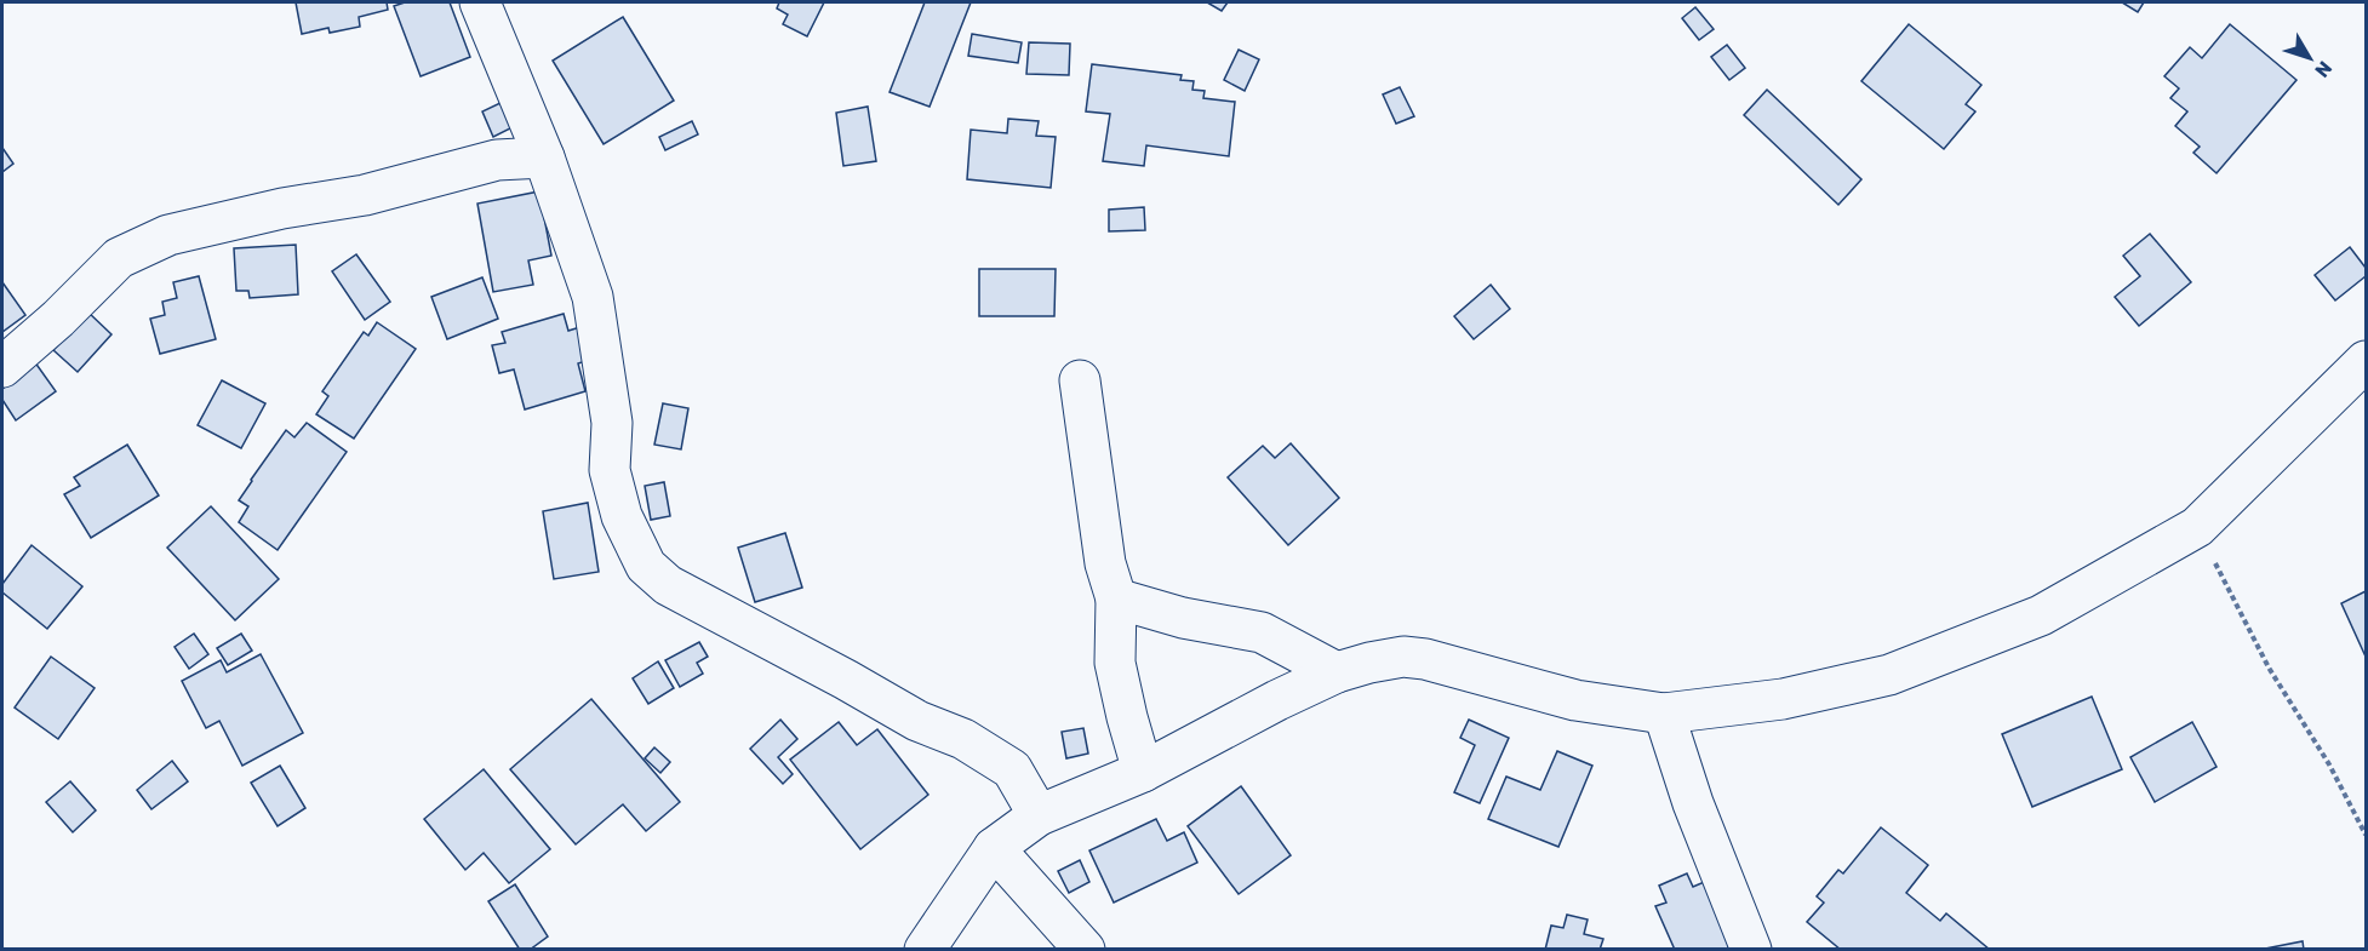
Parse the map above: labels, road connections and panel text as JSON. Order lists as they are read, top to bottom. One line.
{"north":"bottom right"}
